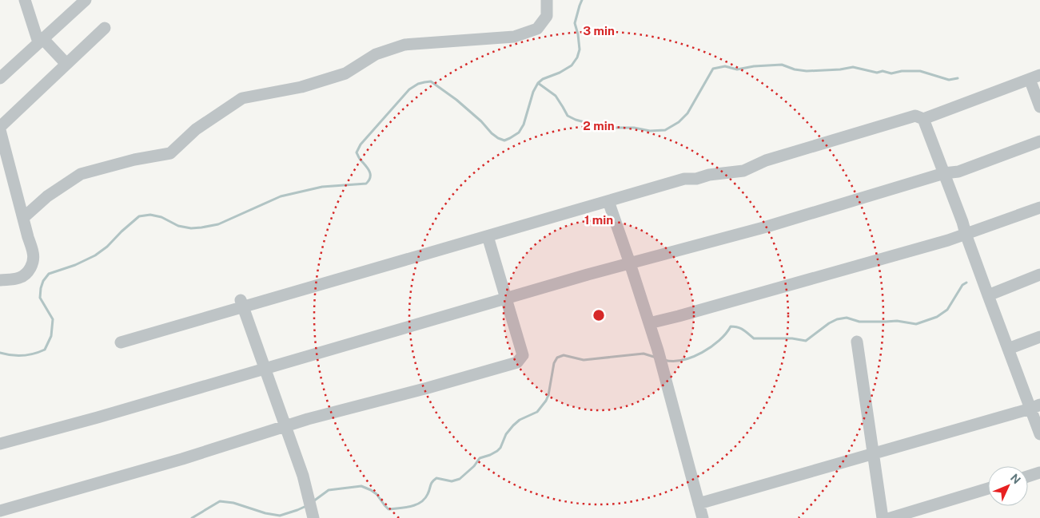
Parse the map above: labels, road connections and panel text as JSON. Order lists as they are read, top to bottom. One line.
{"north":"top right","rings":["3 min","2 min","1 min"]}
